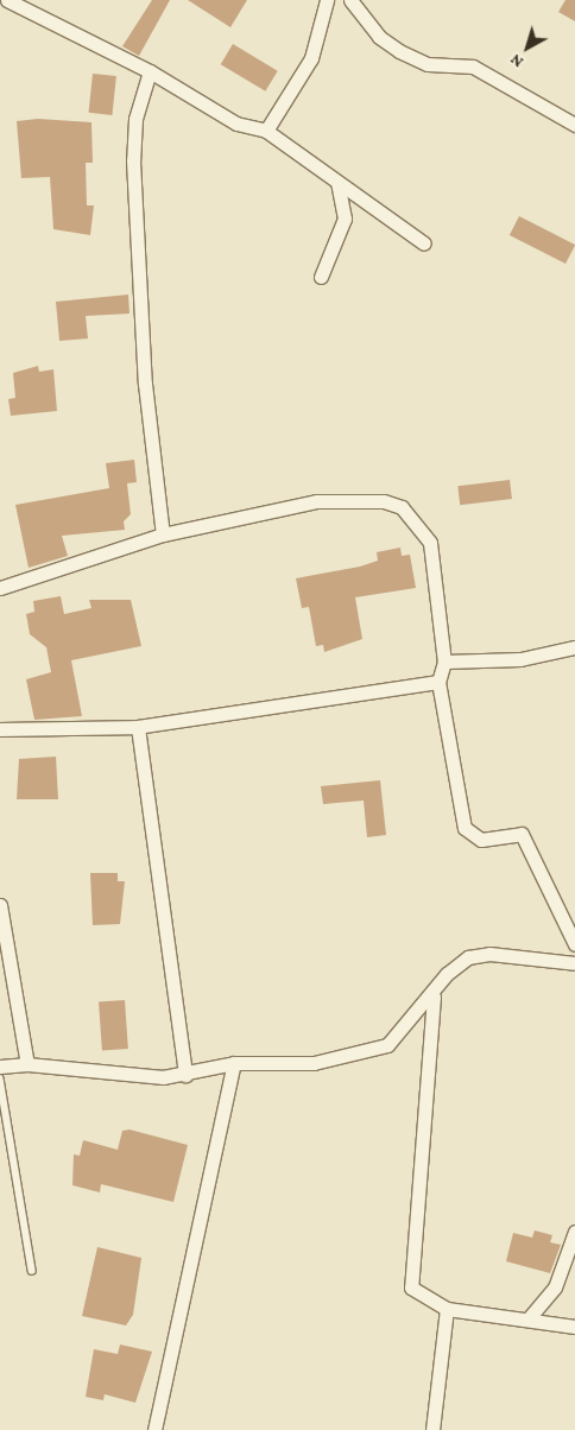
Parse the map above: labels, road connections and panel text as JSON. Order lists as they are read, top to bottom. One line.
{"north":"bottom left"}
